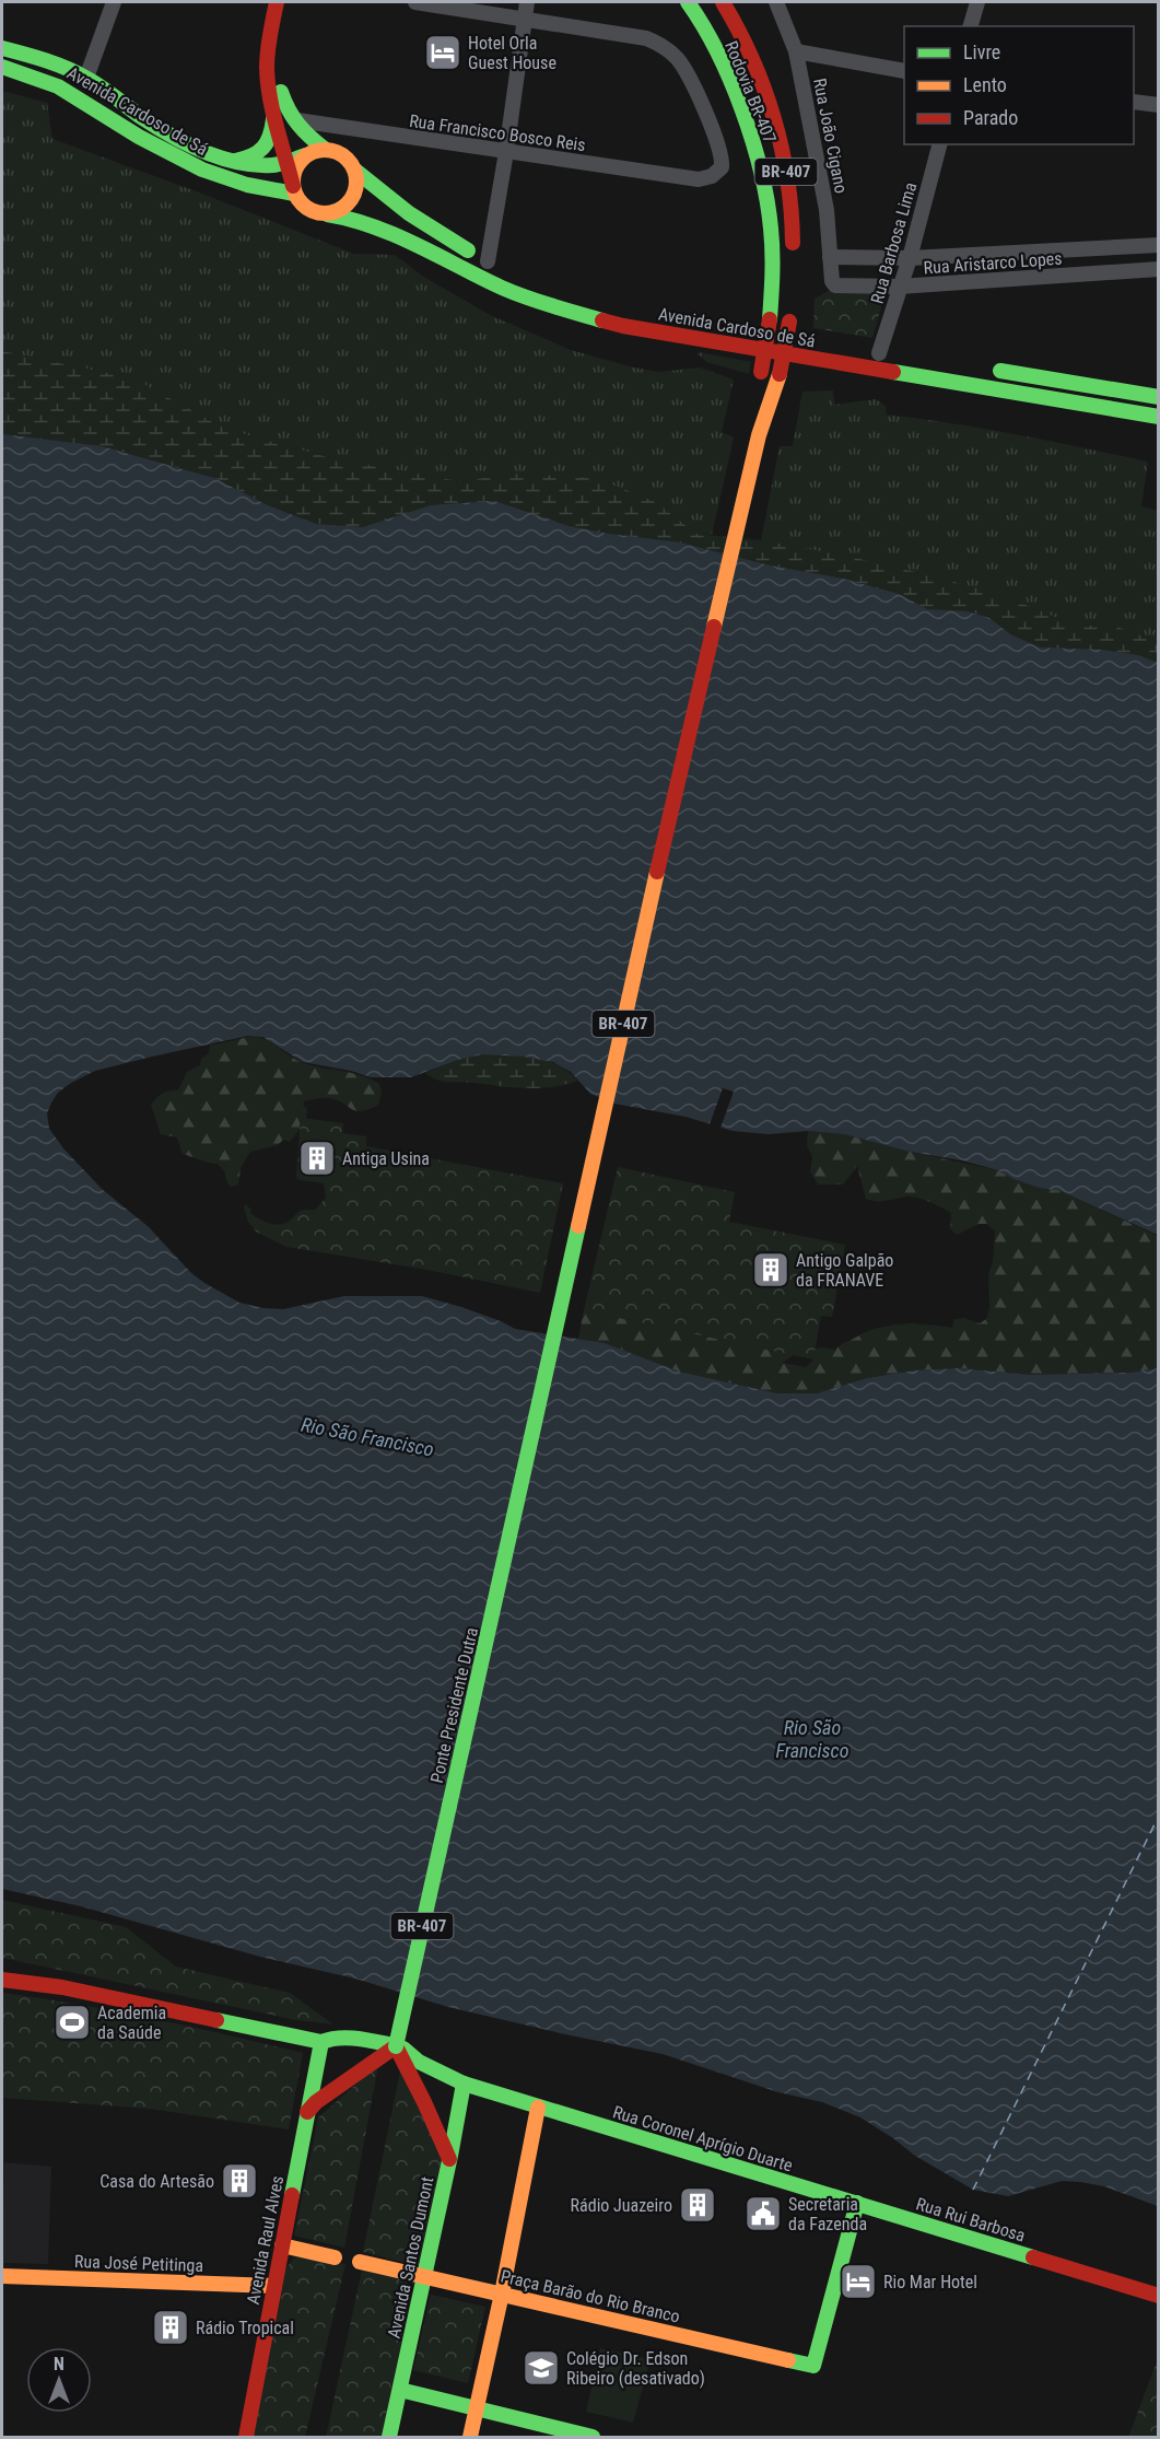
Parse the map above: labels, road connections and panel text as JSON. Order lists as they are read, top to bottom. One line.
{"streets":{"main road":["Rodovia BR-407","Avenida Cardoso de Sá","BR-407","Ponte Presidente Dutra","Rua Coronel Aprígio Duarte","Rua Rui Barbosa","Avenida Raul Alves","Avenida Santos Dumont","Rua José Petitinga","Praça Barão do Rio Branco"],"street":["Rua Francisco Bosco Reis","Rua João Cigano","Rua Barbosa Lima","Rua Aristarco Lopes"]},"crossings":[["Rodovia BR-407","BR-407"],["Rua João Cigano","Rua Aristarco Lopes"],["BR-407","Ponte Presidente Dutra"],["BR-407","Rua Coronel Aprígio Duarte"],["Rua Barbosa Lima","Rua Aristarco Lopes"],["Rua Coronel Aprígio Duarte","Rua Rui Barbosa"],["Rua Coronel Aprígio Duarte","Avenida Santos Dumont"],["Rua Coronel Aprígio Duarte","Praça Barão do Rio Branco"],["Rua Rui Barbosa","Praça Barão do Rio Branco"],["Avenida Raul Alves","Rua José Petitinga"],["Avenida Santos Dumont","Praça Barão do Rio Branco"]],"water":["Rio São Francisco"],"places":{"hotel":["Hotel Orla Guest House","Rio Mar Hotel"],"building":["Antiga Usina","Antigo Galpão da FRANAVE","Casa do Artesão","Rádio Juazeiro","Rádio Tropical"],"sports":["Academia da Saúde"],"public building":["Secretaria da Fazenda"],"school or university":["Colégio Dr. Edson Ribeiro (desativado)"]},"legend":["Livre","Lento","Parado"],"north":"top"}
